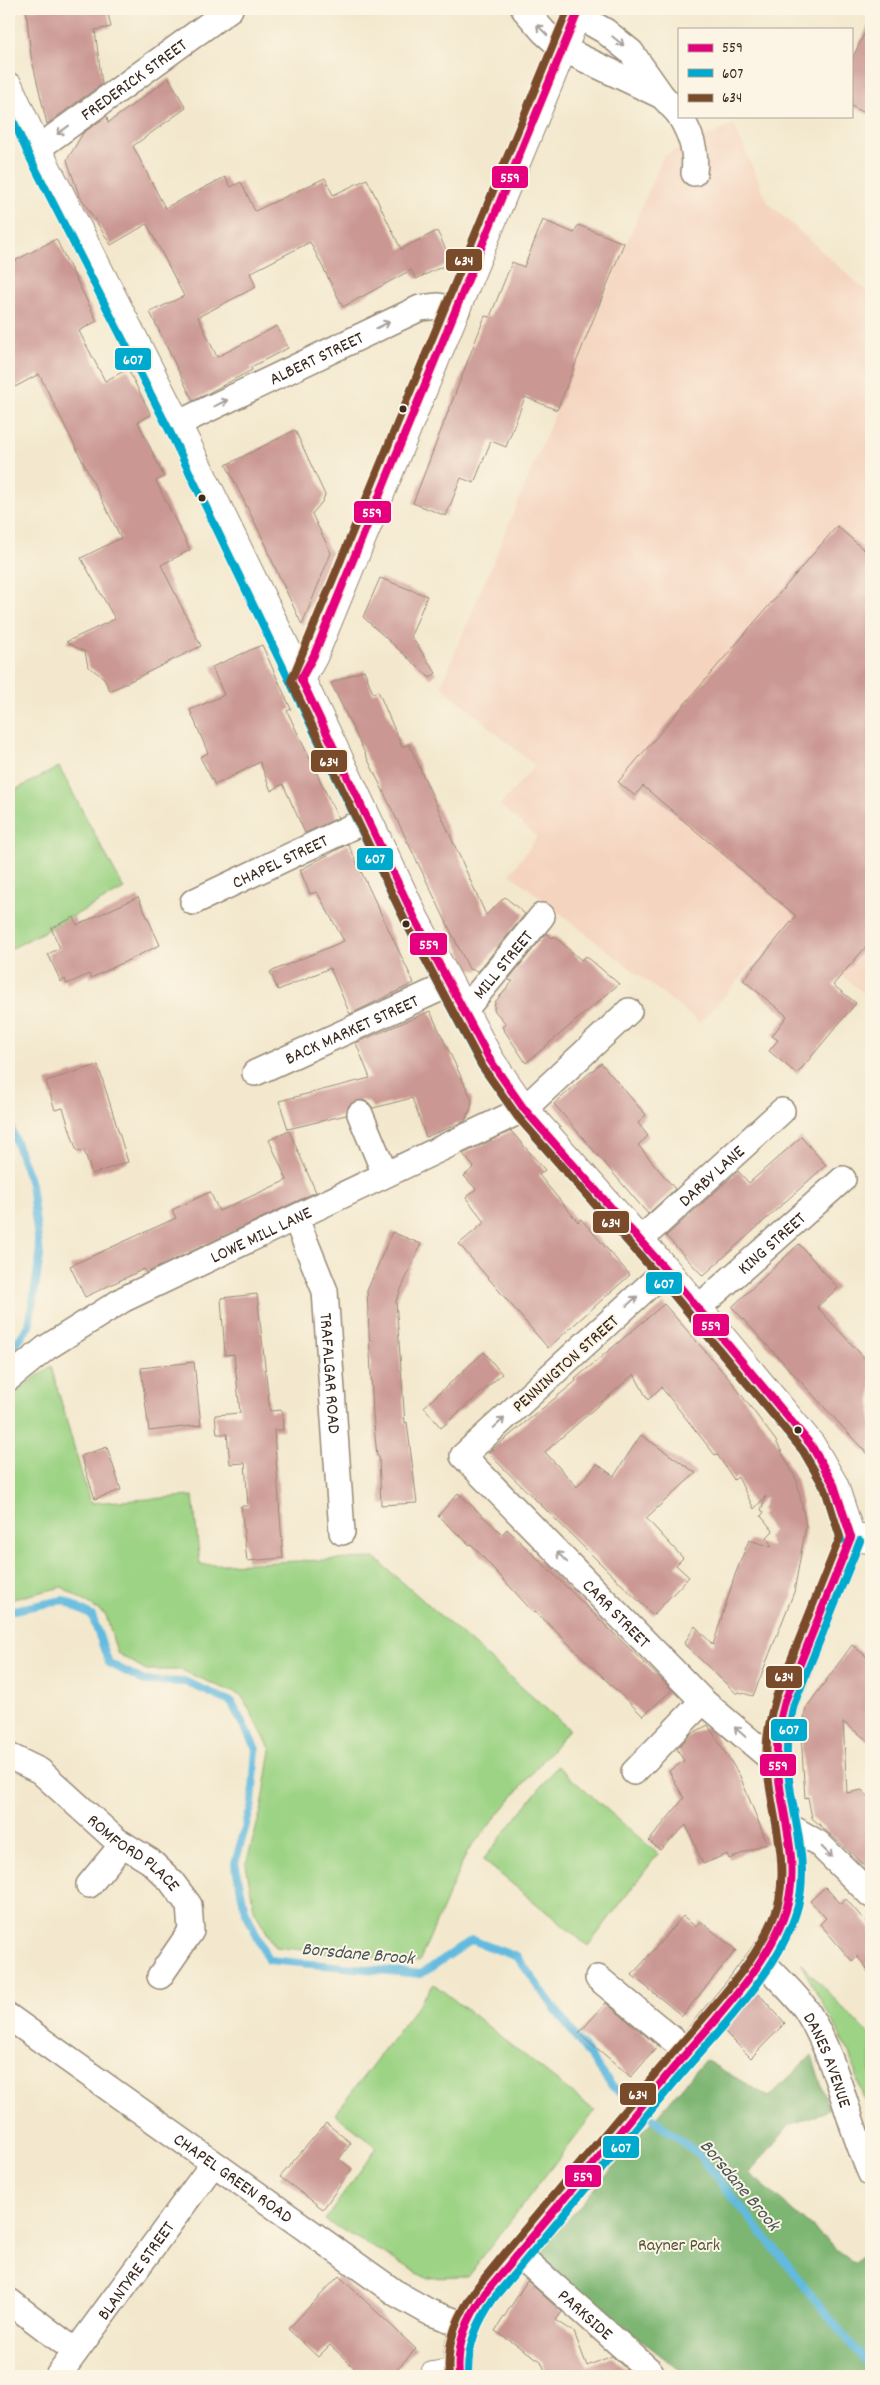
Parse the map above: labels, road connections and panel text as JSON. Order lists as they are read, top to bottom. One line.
{"streets":{"street":["FREDERICK STREET","ALBERT STREET","CHAPEL STREET","MILL STREET","BACK MARKET STREET","DARBY LANE","LOWE MILL LANE","KING STREET","PENNINGTON STREET","TRAFALGAR ROAD","CARR STREET","ROMFORD PLACE","DANES AVENUE","CHAPEL GREEN ROAD","BLANTYRE STREET","PARKSIDE"]},"crossings":[["LOWE MILL LANE","TRAFALGAR ROAD"],["PENNINGTON STREET","CARR STREET"],["CHAPEL GREEN ROAD","BLANTYRE STREET"]],"one_way":["FREDERICK STREET","ALBERT STREET","PENNINGTON STREET","CARR STREET"],"water":["Borsdane Brook"],"parks":["Rayner Park"],"lines":["transit line 559","transit line 634","transit line 607"],"legend":["559","607","634"]}
